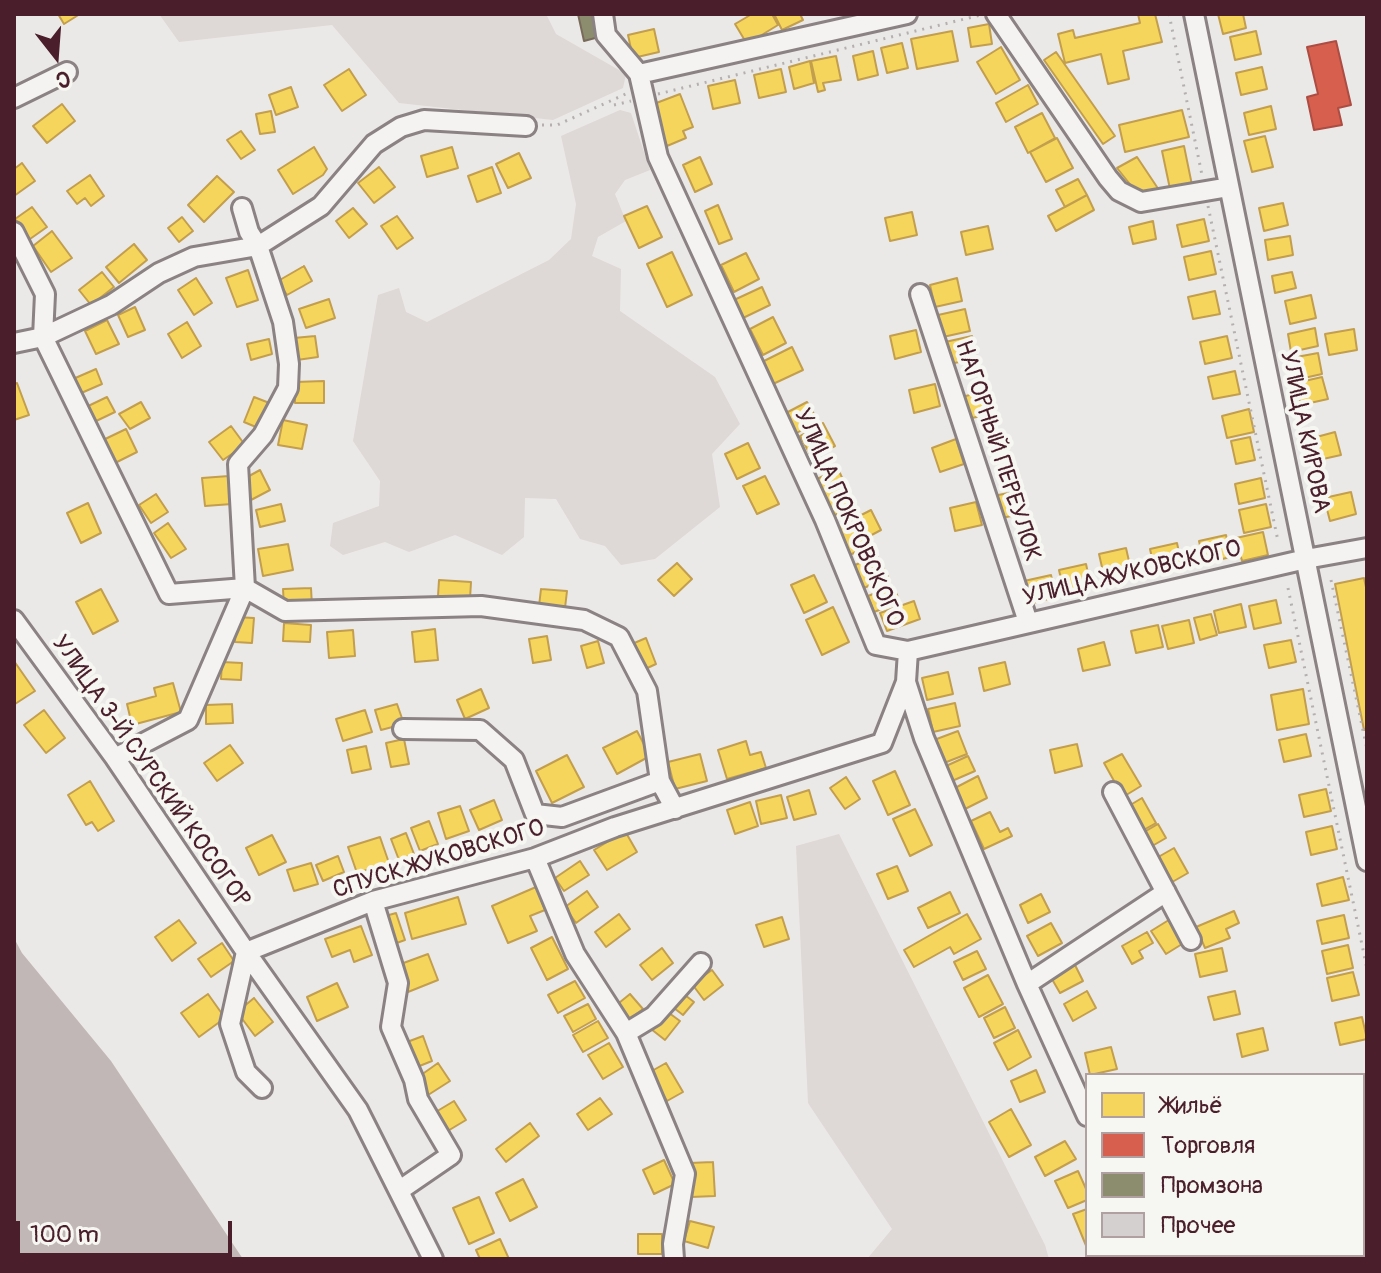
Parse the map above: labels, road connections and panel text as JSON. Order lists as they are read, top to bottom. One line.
{"streets":{"street":["УЛИЦА КИРОВА","НАГОРНЫЙ ПЕРЕУЛОК","УЛИЦА ПОКРОВСКОГО","УЛИЦА ЖУКОВСКОГО","УЛИЦА 3-Й СУРСКИЙ КОСОГОР","СПУСК ЖУКОВСКОГО"]},"crossings":[["УЛИЦА КИРОВА","УЛИЦА ЖУКОВСКОГО"],["НАГОРНЫЙ ПЕРЕУЛОК","УЛИЦА ЖУКОВСКОГО"],["УЛИЦА ПОКРОВСКОГО","УЛИЦА ЖУКОВСКОГО"],["УЛИЦА ПОКРОВСКОГО","СПУСК ЖУКОВСКОГО"],["УЛИЦА 3-Й СУРСКИЙ КОСОГОР","СПУСК ЖУКОВСКОГО"]],"legend":["Жильё","Торговля","Промзона","Прочее"],"scale_bar":"100 m","north":"bottom"}
